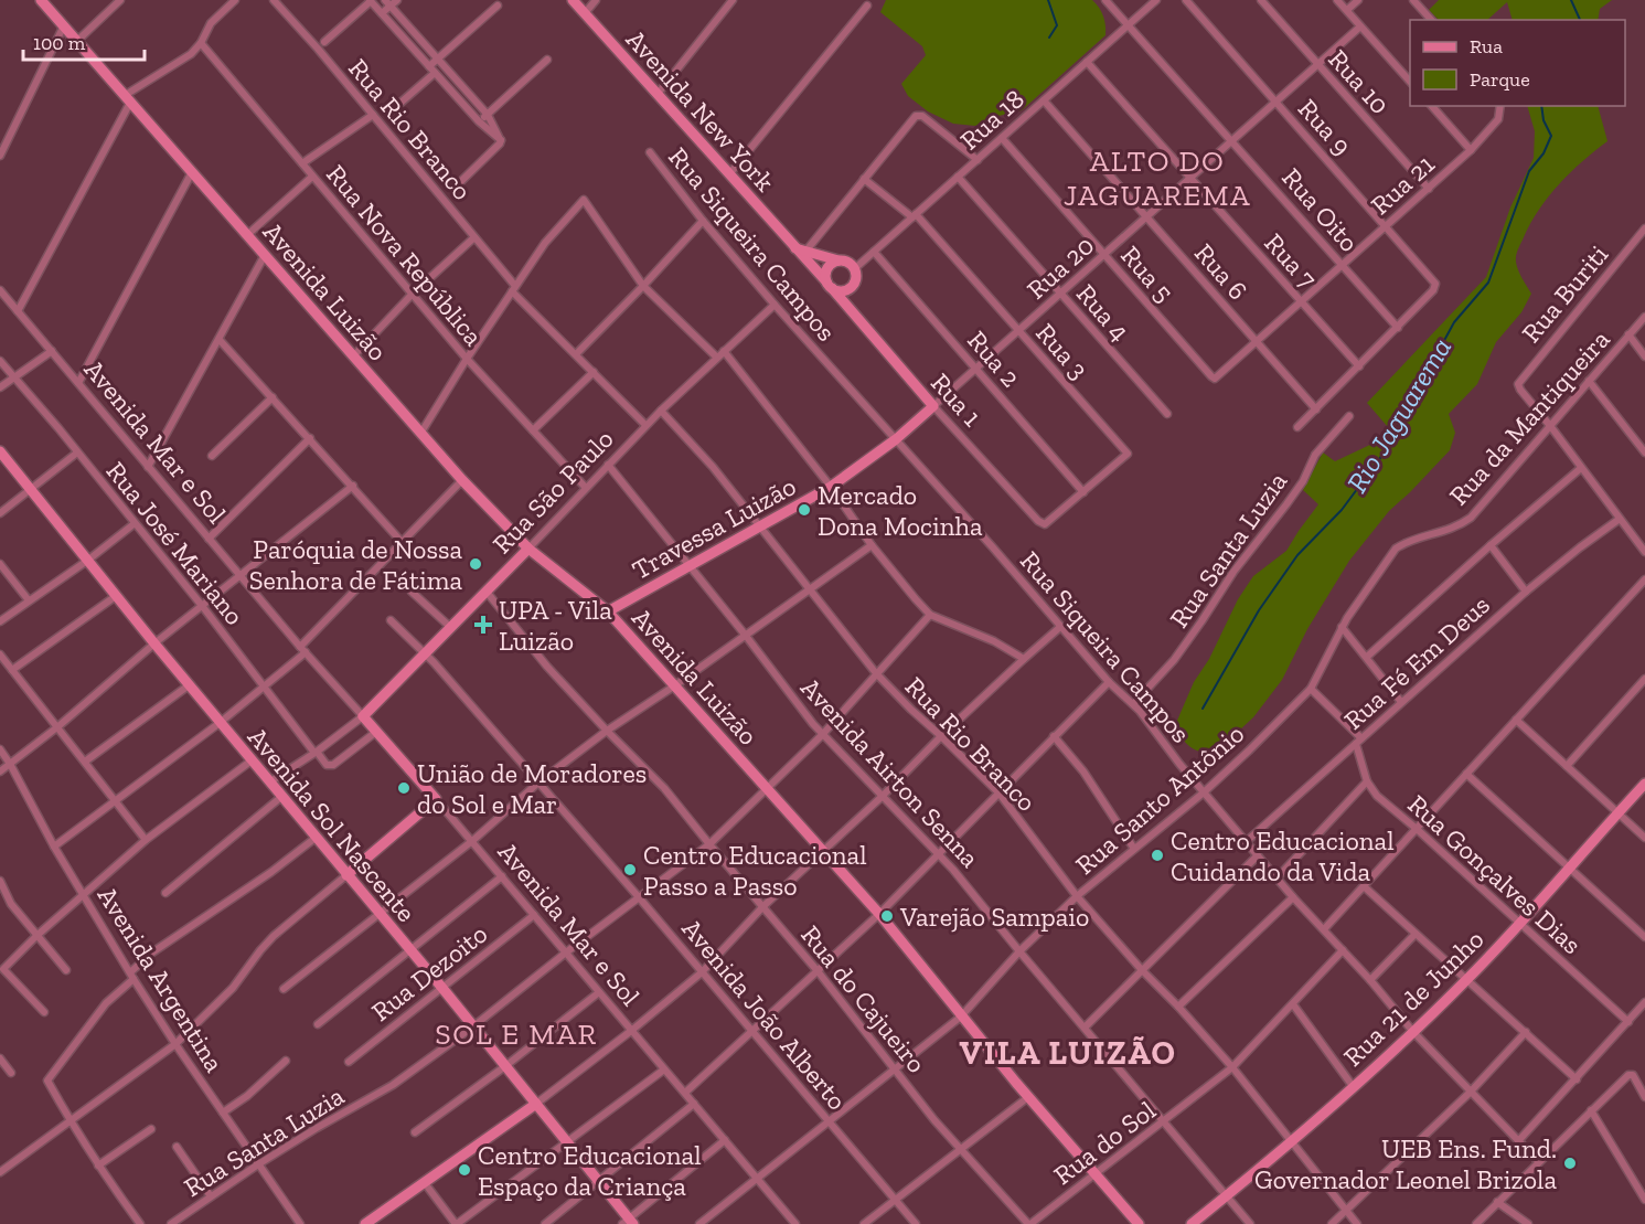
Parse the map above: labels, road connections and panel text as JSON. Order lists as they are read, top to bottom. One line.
{"streets":{"street":["Rua 10","Avenida New York","Rua 18","Rua 9","Rua Rio Branco","Rua 21","Rua Oito","Rua Siqueira Campos","Rua Nova República","Rua 7","Rua 20","Rua 6","Rua 5","Avenida Luizão","Rua Buriti","Rua 4","Rua 3","Rua 2","Rua 1","Rua da Mantiqueira","Avenida Mar e Sol","Rua São Paulo","Travessa Luizão","Rua José Mariano","Rua Santa Luzia","Rua Fé Em Deus","Avenida Airton Senna","Rua Santo Antônio","Avenida Sol Nascente","Rua Gonçalves Dias","Rua Dezoito","Avenida Argentina","Rua 21 de Junho","Rua do Cajueiro","Avenida João Alberto","Rua do Sol"]},"crossings":[["Rua 10","Rua 21"],["Rua 10","Rua 20"],["Avenida New York","Rua 18"],["Avenida New York","Rua 1"],["Rua 18","Rua Oito"],["Rua 18","Rua 7"],["Rua 18","Rua 6"],["Rua 18","Rua 5"],["Rua 18","Rua 4"],["Rua 18","Rua 3"],["Rua 18","Rua 2"],["Rua 18","Rua 1"],["Rua 9","Rua 21"],["Rua 9","Rua Oito"],["Rua 9","Rua 20"],["Rua Rio Branco","Rua São Paulo"],["Rua Rio Branco","Travessa Luizão"],["Rua Rio Branco","Rua Santa Luzia"],["Rua Rio Branco","Rua Santo Antônio"],["Rua Rio Branco","Rua 21 de Junho"],["Rua Rio Branco","Rua do Sol"],["Rua 21","Rua Oito"],["Rua 21","Rua 7"],["Rua 21","Rua 6"],["Rua 21","Rua 5"],["Rua Oito","Rua 20"],["Rua Siqueira Campos","Rua São Paulo"],["Rua Siqueira Campos","Travessa Luizão"],["Rua Siqueira Campos","Rua Santa Luzia"],["Rua Siqueira Campos","Rua Fé Em Deus"],["Rua Siqueira Campos","Rua Santo Antônio"],["Rua Siqueira Campos","Rua 21 de Junho"],["Rua Siqueira Campos","Rua do Sol"],["Rua Nova República","Rua São Paulo"],["Rua 7","Rua 20"],["Rua 20","Rua 6"],["Rua 20","Rua 5"],["Rua 20","Rua 4"],["Rua 20","Rua 3"],["Rua 20","Rua 2"],["Rua 20","Rua 1"],["Rua 20","Travessa Luizão"],["Avenida Luizão","Rua São Paulo"],["Avenida Luizão","Travessa Luizão"],["Avenida Luizão","Rua Santa Luzia"],["Avenida Luizão","Rua Santo Antônio"],["Avenida Luizão","Rua do Sol"],["Rua Buriti","Rua da Mantiqueira"],["Rua 3","Rua 2"],["Rua 3","Rua 1"],["Rua 2","Rua 1"],["Rua 1","Travessa Luizão"],["Rua da Mantiqueira","Rua Santo Antônio"],["Avenida Mar e Sol","Rua São Paulo"],["Avenida Mar e Sol","Rua José Mariano"],["Avenida Mar e Sol","Rua Santa Luzia"],["Avenida Mar e Sol","Rua Santo Antônio"],["Avenida Mar e Sol","Rua Dezoito"],["Rua São Paulo","Rua José Mariano"],["Rua São Paulo","Avenida Airton Senna"],["Rua São Paulo","Avenida Sol Nascente"],["Rua São Paulo","Rua do Cajueiro"],["Rua São Paulo","Avenida João Alberto"],["Travessa Luizão","Avenida Airton Senna"],["Rua Santa Luzia","Avenida Airton Senna"],["Rua Santa Luzia","Avenida Sol Nascente"],["Rua Santa Luzia","Avenida Argentina"],["Rua Santa Luzia","Rua do Cajueiro"],["Rua Santa Luzia","Avenida João Alberto"],["Rua Fé Em Deus","Rua Gonçalves Dias"],["Avenida Airton Senna","Rua Santo Antônio"],["Avenida Airton Senna","Rua 21 de Junho"],["Avenida Airton Senna","Rua do Sol"],["Rua Santo Antônio","Rua Gonçalves Dias"],["Rua Santo Antônio","Rua do Cajueiro"],["Rua Santo Antônio","Avenida João Alberto"],["Avenida Sol Nascente","Rua Dezoito"],["Rua Gonçalves Dias","Rua 21 de Junho"],["Rua do Cajueiro","Rua do Sol"]],"districts":["ALTO DO JAGUAREMA","SOL E MAR","VILA LUIZÃO"],"water":["Rio Jaguarema"],"places":{"other":["Mercado Dona Mocinha","Paróquia de Nossa Senhora de Fátima","União de Moradores do Sol e Mar","Centro Educacional Cuidando da Vida","Centro Educacional Passo a Passo","Varejão Sampaio","UEB Ens. Fund. Governador Leonel Brizola","Centro Educacional Espaço da Criança"],"health":["UPA - Vila Luizão"]},"legend":["Rua","Parque"],"scale_bar":"100 m"}
